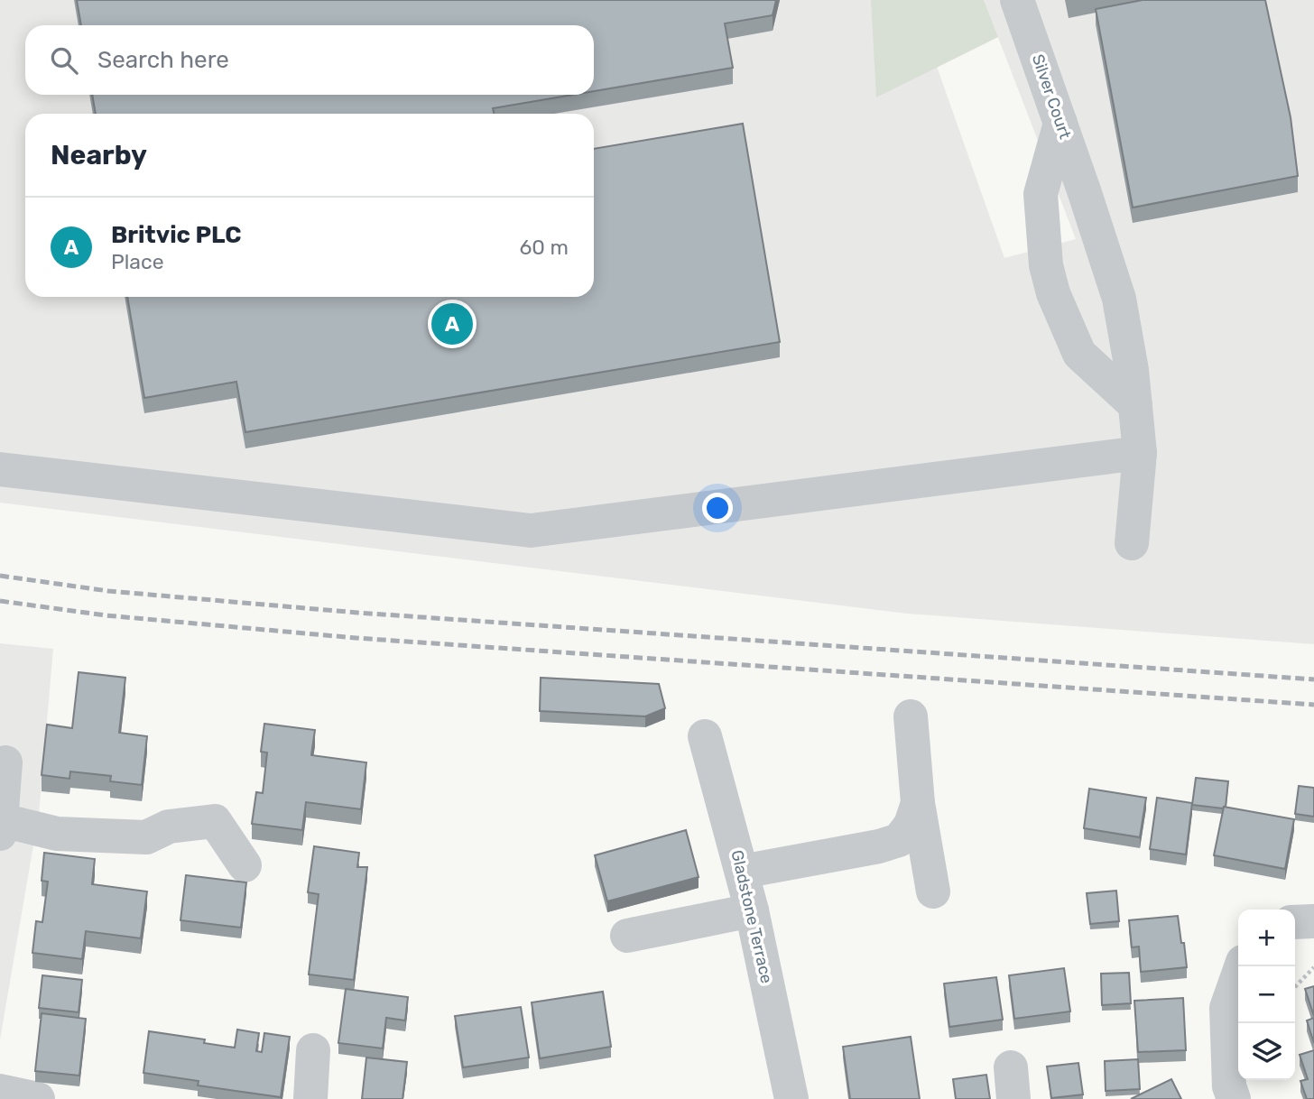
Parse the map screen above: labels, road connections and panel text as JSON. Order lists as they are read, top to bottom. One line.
{"streets":{"street":["Silver Court","Gladstone Terrace"]},"page":{"search":"Search here","heading":"Nearby","list":[{"mark":"A","name":"Britvic PLC","note":"Place","value":"60 m"}],"pins":"A","map_buttons":["+","−"]}}
